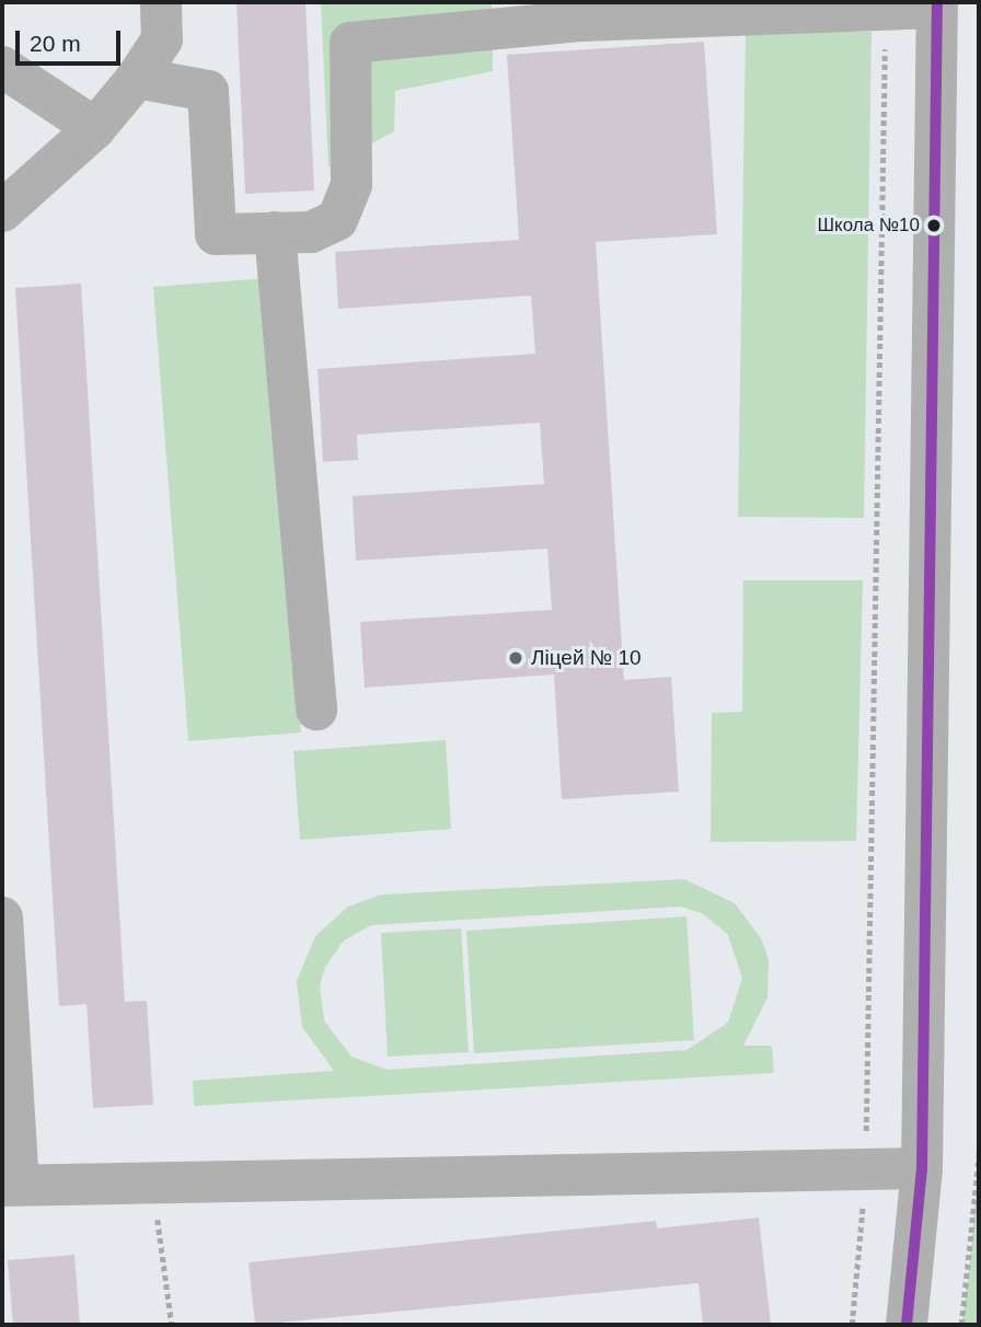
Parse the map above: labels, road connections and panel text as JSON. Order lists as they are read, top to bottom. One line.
{"places":["Школа №10","Ліцей № 10"],"scale_bar":"20 m"}
